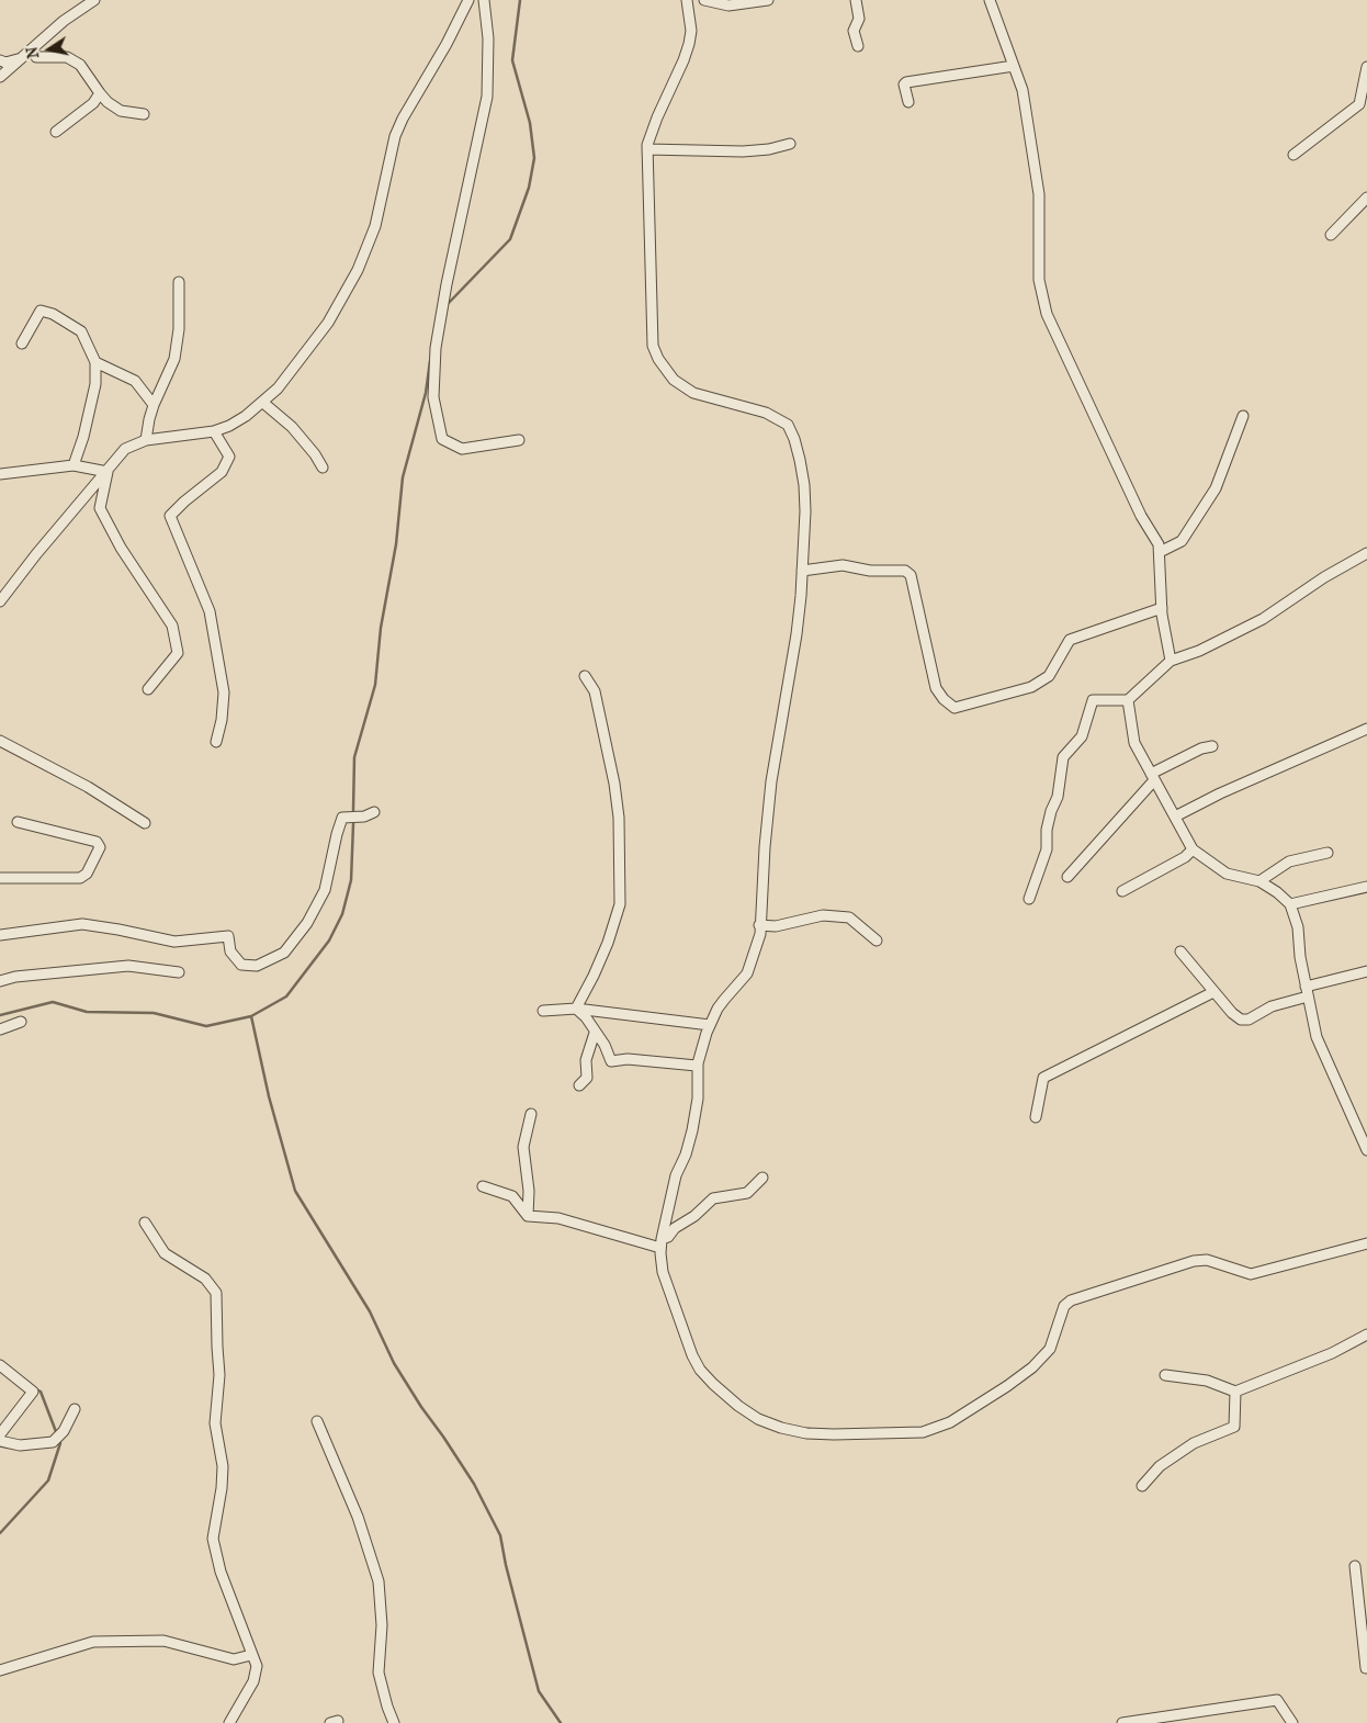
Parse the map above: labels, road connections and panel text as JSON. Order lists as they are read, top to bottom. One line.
{"north":"left"}
